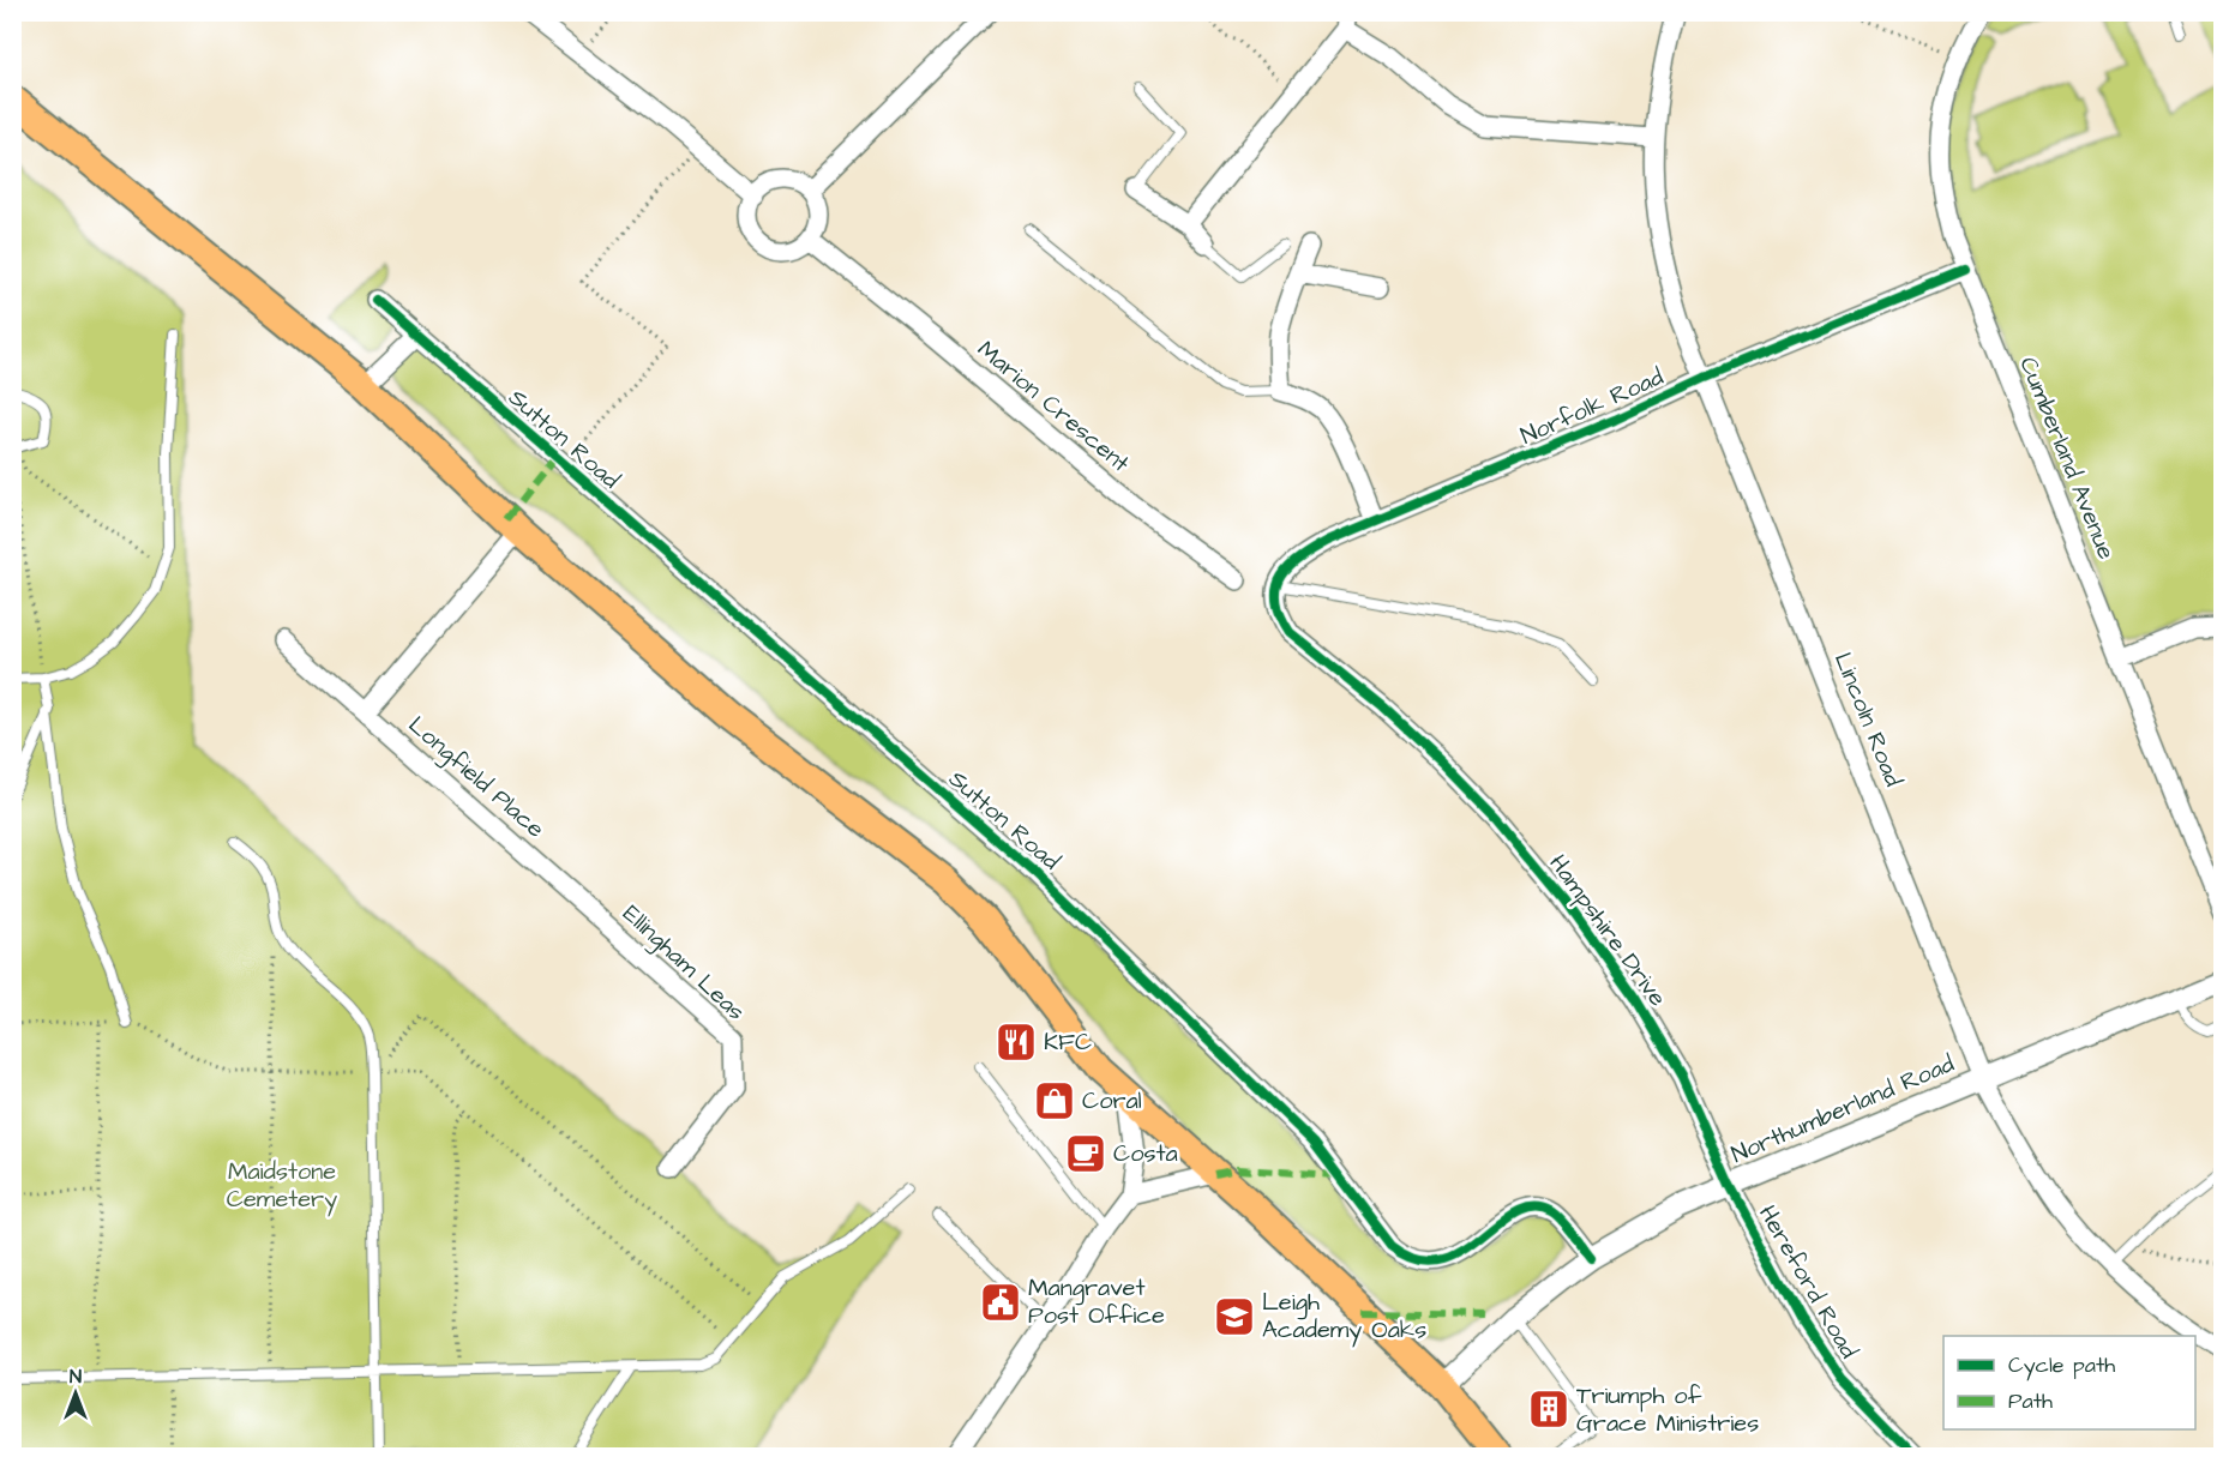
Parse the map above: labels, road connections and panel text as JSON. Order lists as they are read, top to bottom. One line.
{"streets":{"street":["Marion Crescent","Norfolk Road","Sutton Road","Cumberland Avenue","Lincoln Road","Longfield Place","Hampshire Drive","Ellingham Leas","Northumberland Road","Hereford Road"]},"crossings":[["Norfolk Road","Cumberland Avenue"],["Norfolk Road","Lincoln Road"],["Norfolk Road","Hampshire Drive"],["Sutton Road","Northumberland Road"],["Lincoln Road","Northumberland Road"],["Longfield Place","Ellingham Leas"],["Hampshire Drive","Northumberland Road"],["Hampshire Drive","Hereford Road"],["Northumberland Road","Hereford Road"]],"parks":["Maidstone Cemetery"],"places":{"restaurant":["KFC"],"shop":["Coral"],"cafe":["Costa"],"public building":["Mangravet Post Office"],"school or university":["Leigh Academy Oaks"],"building":["Triumph of Grace Ministries"]},"legend":["Cycle path","Path"],"north":"top"}
